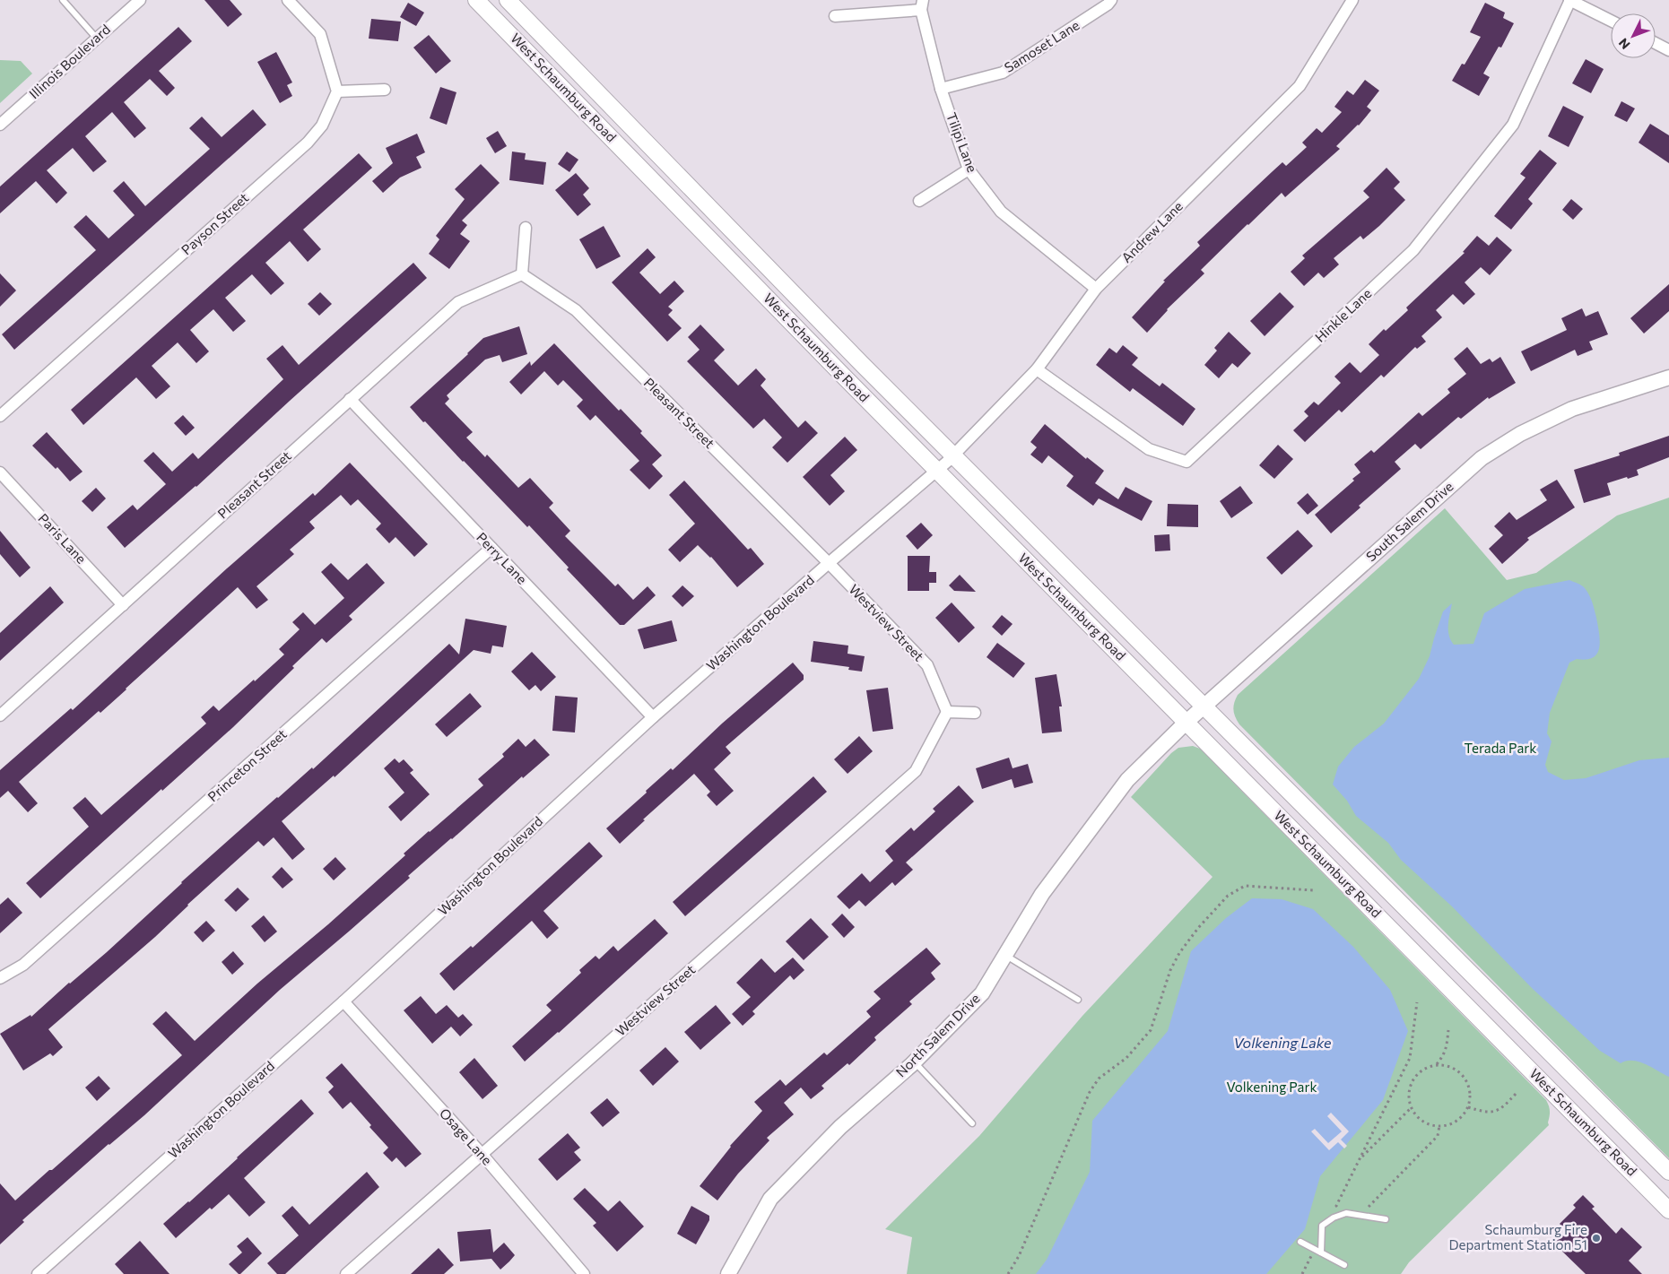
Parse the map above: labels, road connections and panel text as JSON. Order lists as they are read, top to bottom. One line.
{"streets":{"main road":["West Schaumburg Road"],"street":["Samoset Lane","Illinois Boulevard","Tilipi Lane","Payson Street","Andrew Lane","Hinkle Lane","Pleasant Street","South Salem Drive","Paris Lane","Perry Lane","Washington Boulevard","Westview Street","Princeton Street","North Salem Drive","Osage Lane"]},"crossings":[["Samoset Lane","Tilipi Lane"],["West Schaumburg Road","Andrew Lane"],["West Schaumburg Road","South Salem Drive"],["West Schaumburg Road","Washington Boulevard"],["West Schaumburg Road","North Salem Drive"],["Tilipi Lane","Andrew Lane"],["Andrew Lane","Hinkle Lane"],["Andrew Lane","Washington Boulevard"],["Pleasant Street","Paris Lane"],["Pleasant Street","Perry Lane"],["Pleasant Street","Washington Boulevard"],["Pleasant Street","Westview Street"],["South Salem Drive","North Salem Drive"],["Perry Lane","Washington Boulevard"],["Perry Lane","Princeton Street"],["Washington Boulevard","Westview Street"],["Washington Boulevard","Osage Lane"],["Westview Street","Osage Lane"]],"water":["Volkening Lake"],"parks":["Terada Park","Volkening Park"],"places":["Schaumburg Fire Department Station 51"],"north":"bottom left"}
